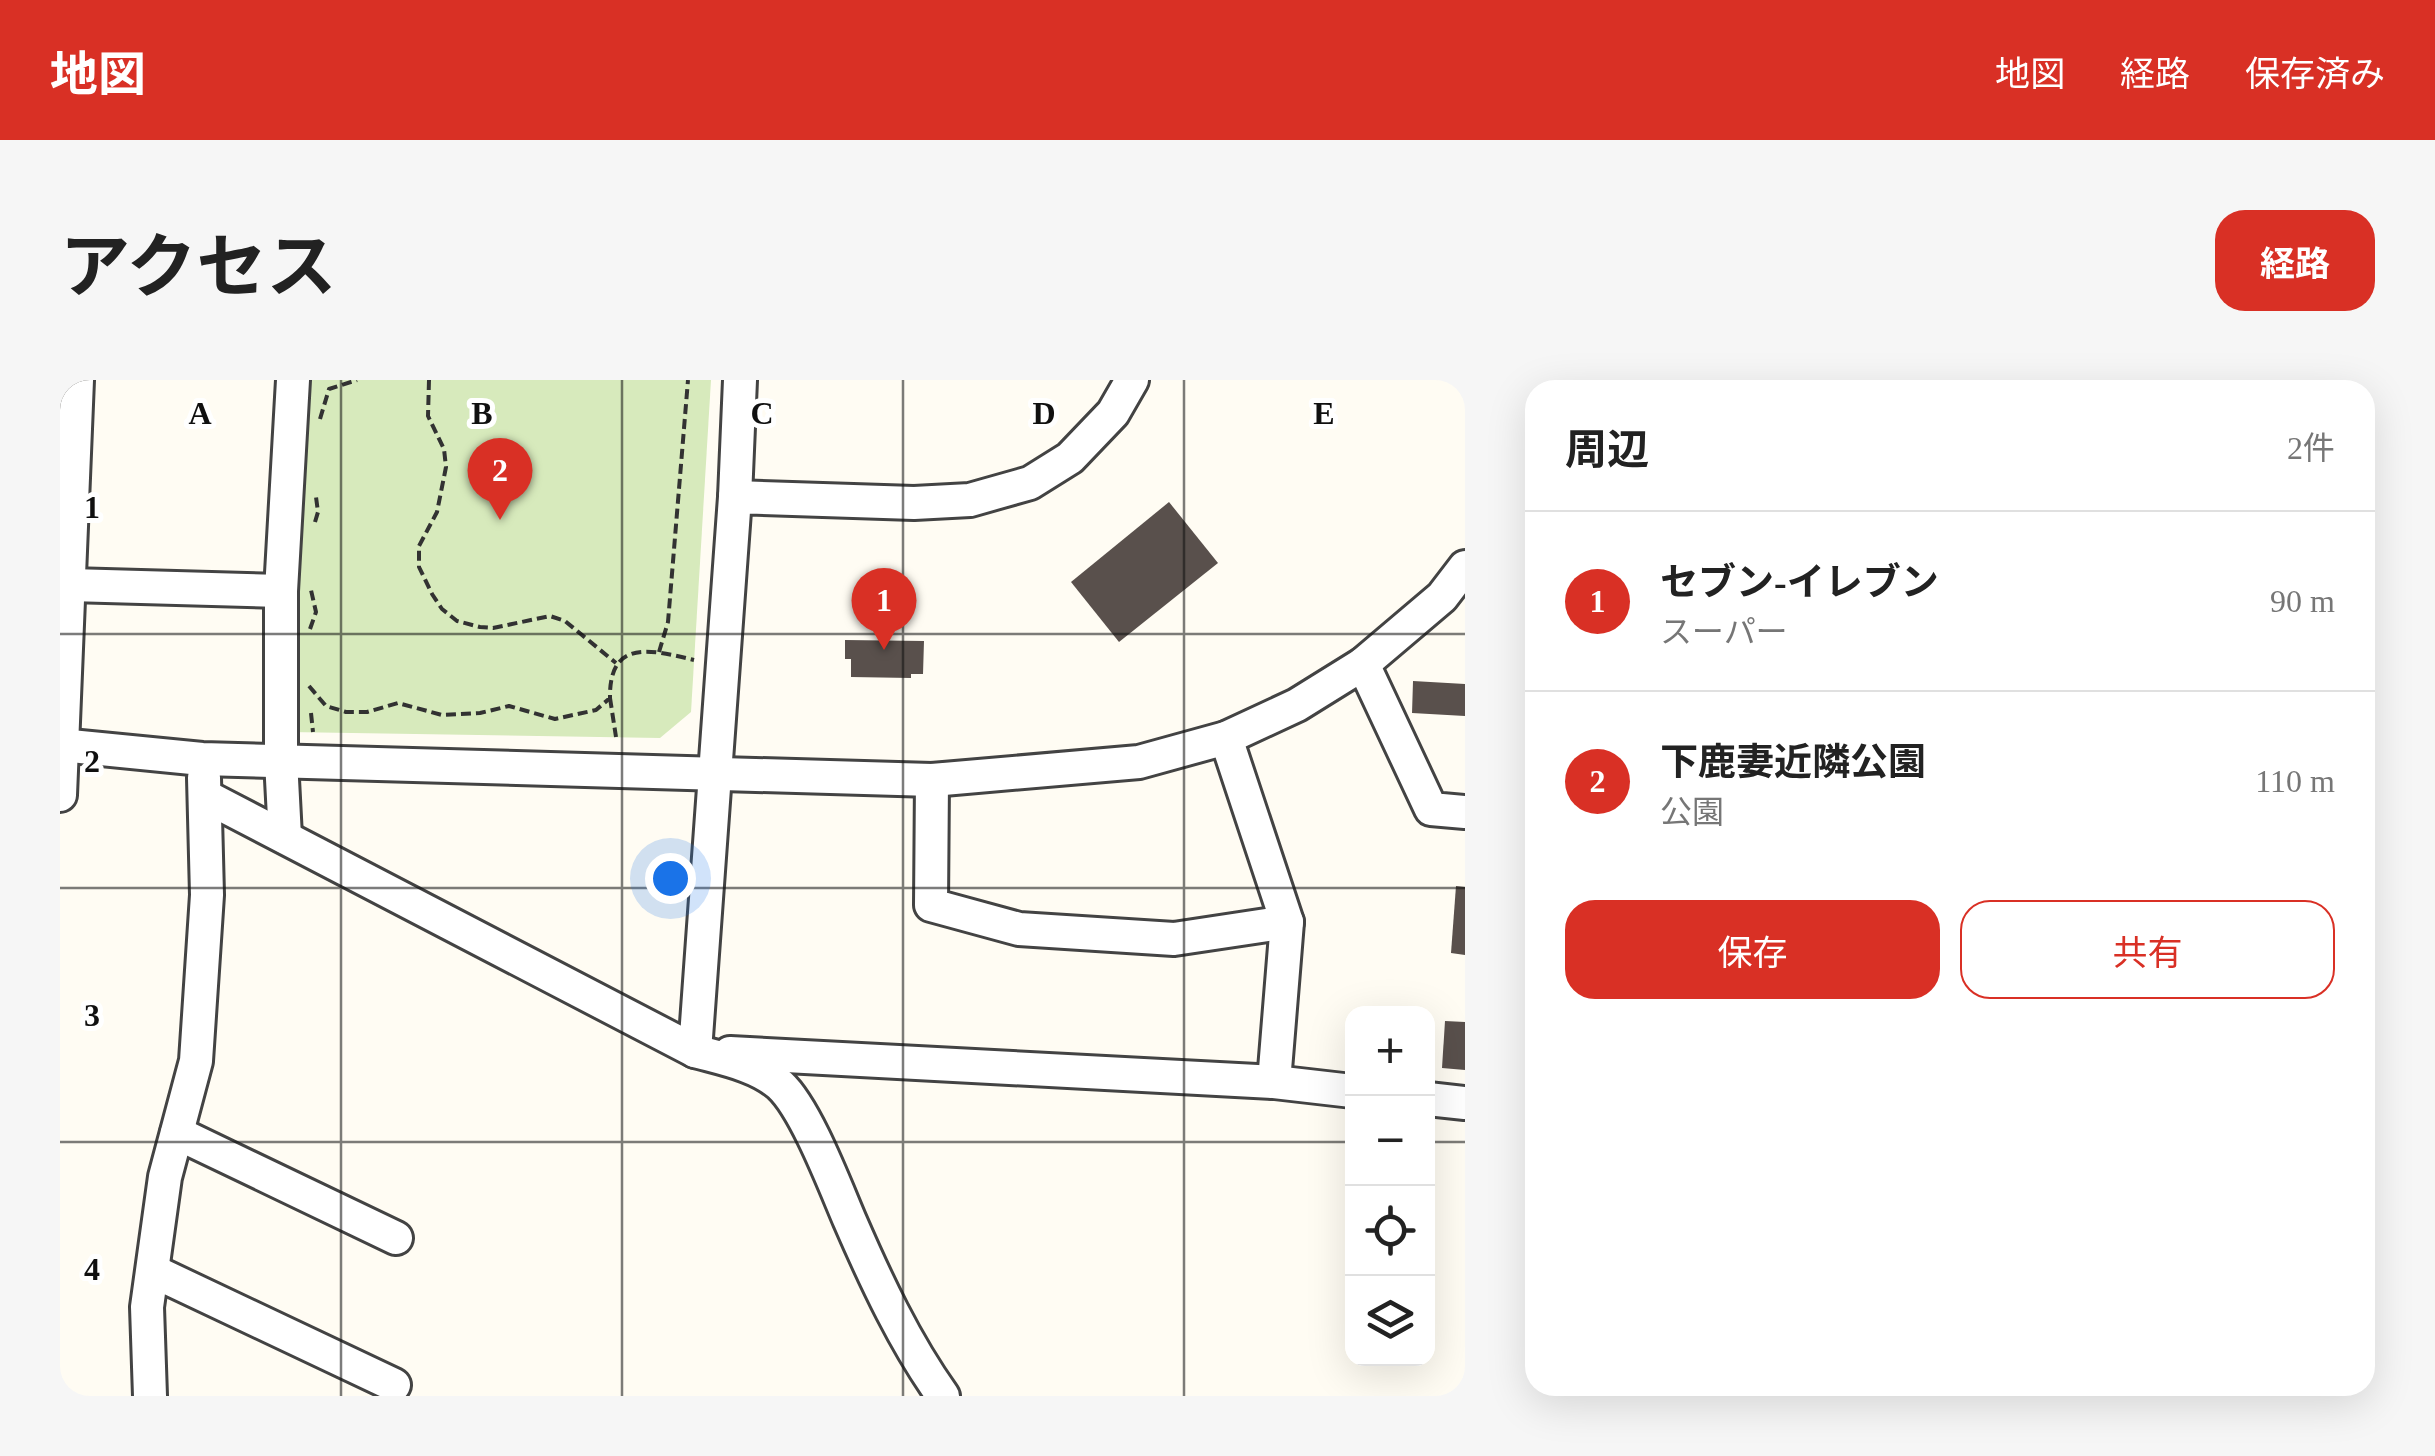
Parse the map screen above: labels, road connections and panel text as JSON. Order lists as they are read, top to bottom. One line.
{"page":{"header":"地図","nav":["地図","経路","保存済み"],"title":"アクセス","buttons":["経路",["保存","共有"]],"heading":["周辺","2件"],"pins":["2","1"],"list":[{"mark":"1","name":"セブン-イレブン","note":"スーパー","value":"90 m"},{"mark":"2","name":"下鹿妻近隣公園","note":"公園","value":"110 m"}],"map_buttons":["+","−"]},"grid":{"columns":["A","B","C","D","E"],"rows":["1","2","3","4"]}}
